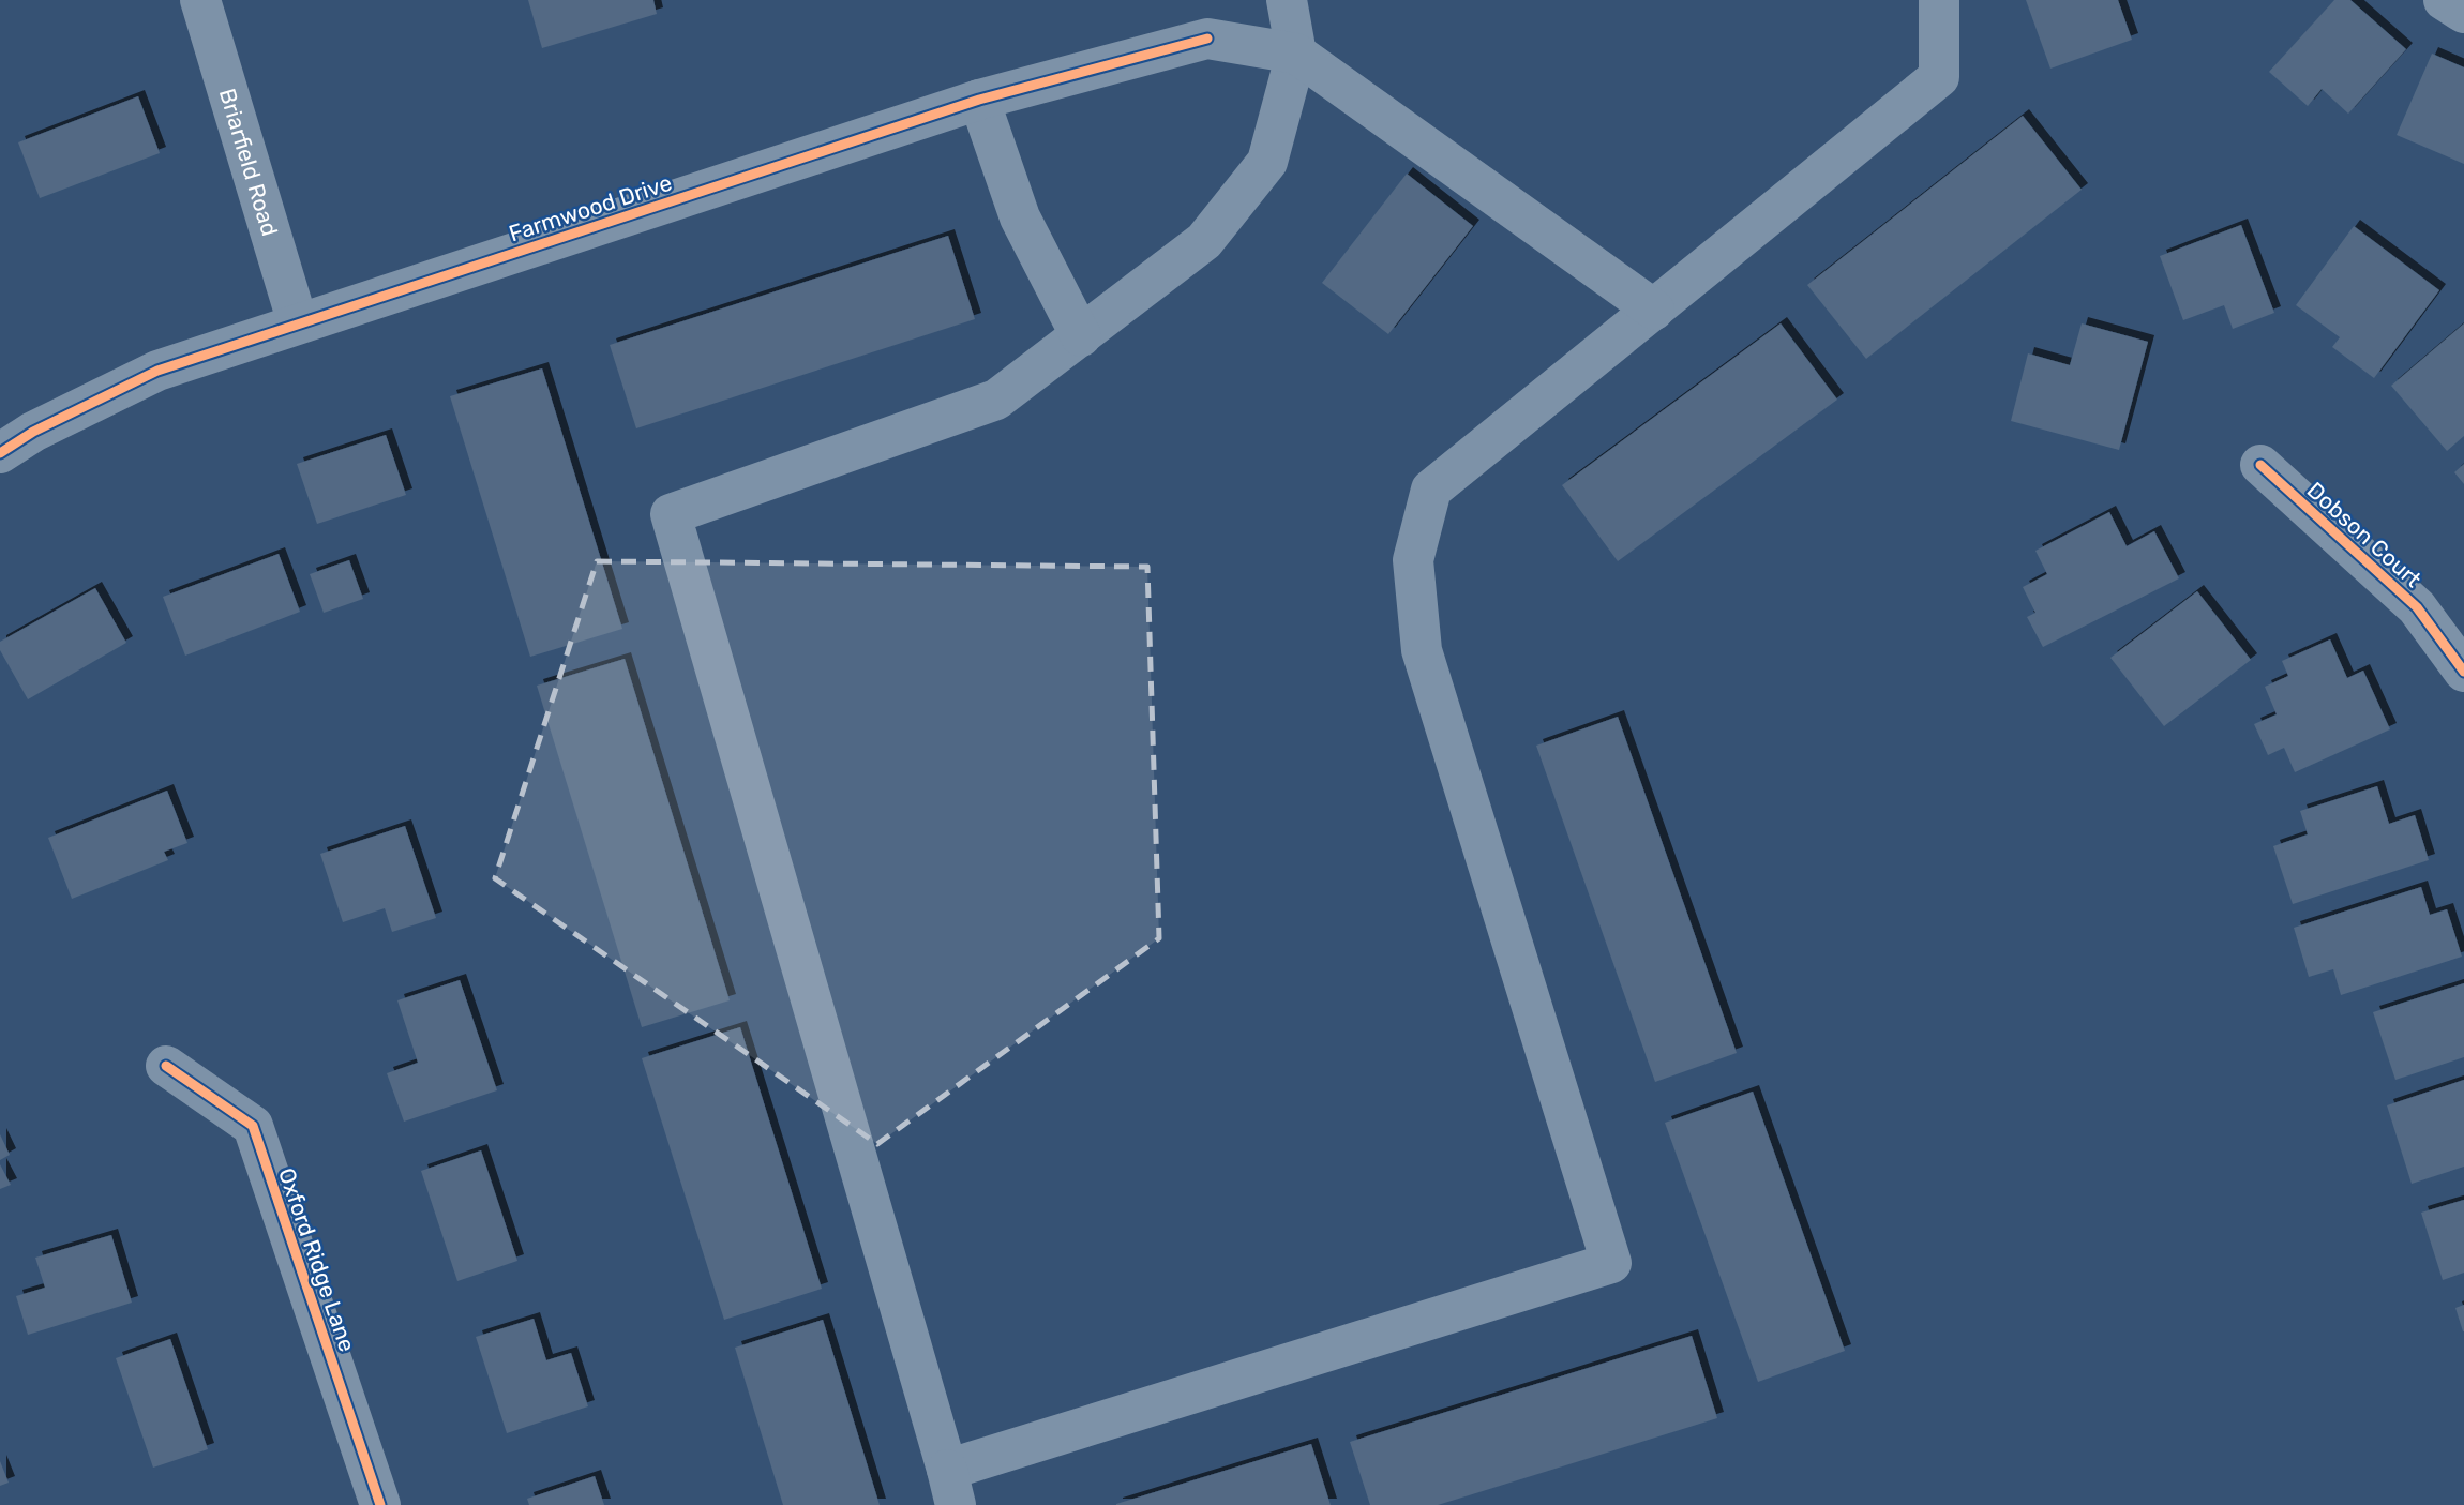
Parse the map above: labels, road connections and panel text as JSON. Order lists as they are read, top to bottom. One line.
{"streets":{"street":["Briarfield Road","Farmwood Drive","Dobson Court","Oxford Ridge Lane"]},"crossings":[["Briarfield Road","Farmwood Drive"]]}
